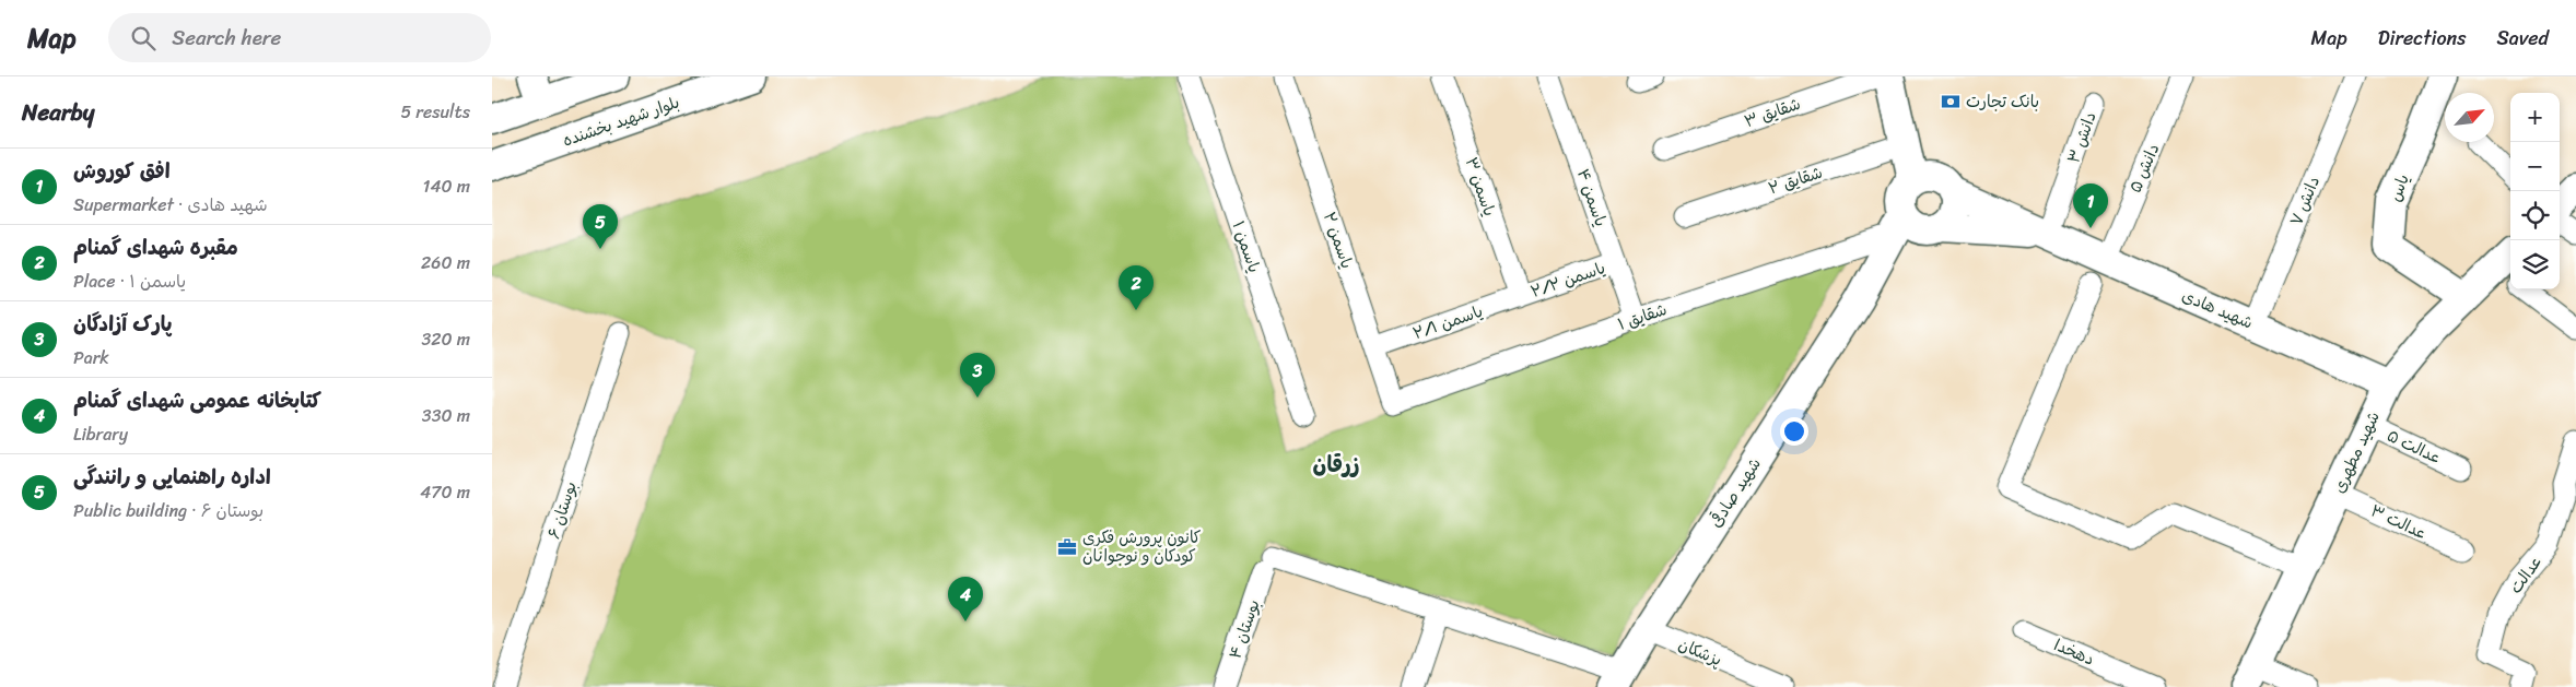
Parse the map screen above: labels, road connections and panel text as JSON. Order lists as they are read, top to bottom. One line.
{"streets":{"street":["شقایق ۳","بلوار شهید بخشنده","دانش ۳","دانش ۵","شقایق ۲","یاسمن ۳","یاس","یاسمن ۴","دانش ۷","یاسمن ۲","یاسمن ۱","یاسمن ۲/۲","شهید هادی","شقایق ۱","یاسمن ۲/۱","عدالت ۵","شهید مطهری","شهید صادقی","بوستان ۶","عدالت ۳","عدالت","بوستان ۴","پزشکان","دهخدا"]},"crossings":[["دانش ۳","شهید هادی"],["دانش ۵","شهید هادی"],["دانش ۵","شهید مطهری"],["یاسمن ۳","یاسمن ۲/۲"],["یاسمن ۳","یاسمن ۲/۱"],["یاس","شهید مطهری"],["یاسمن ۴","یاسمن ۲/۲"],["یاسمن ۴","شقایق ۱"],["دانش ۷","شهید هادی"],["یاسمن ۲","شقایق ۱"],["یاسمن ۲","یاسمن ۲/۱"],["یاسمن ۲/۲","یاسمن ۲/۱"],["شهید هادی","شقایق ۱"],["شهید هادی","شهید مطهری"],["شهید هادی","شهید صادقی"],["شقایق ۱","شهید صادقی"],["عدالت ۵","شهید مطهری"],["شهید مطهری","عدالت ۳"],["شهید صادقی","پزشکان"]],"districts":["زرقان"],"places":{"bank":["بانک تجارت"],"office":["کانون پرورش فکری کودکان و نوجوانان"]},"north":"top right","page":{"header":"Map","search":"Search here","nav":["Map","Directions","Saved"],"heading":["Nearby","5 results"],"map_buttons":["+","−"],"list":[{"mark":"1","name":"افق کوروش","note":"Supermarket · شهید هادی","value":"140 m"},{"mark":"2","name":"مقبره شهدای گمنام","note":"Place · یاسمن ۱","value":"260 m"},{"mark":"3","name":"پارک آزادگان","note":"Park","value":"320 m"},{"mark":"4","name":"کتابخانه عمومی شهدای گمنام","note":"Library","value":"330 m"},{"mark":"5","name":"اداره راهنمایی و رانندگی","note":"Public building · بوستان ۶","value":"470 m"}],"pins":["1","5","2","3","4"]}}
